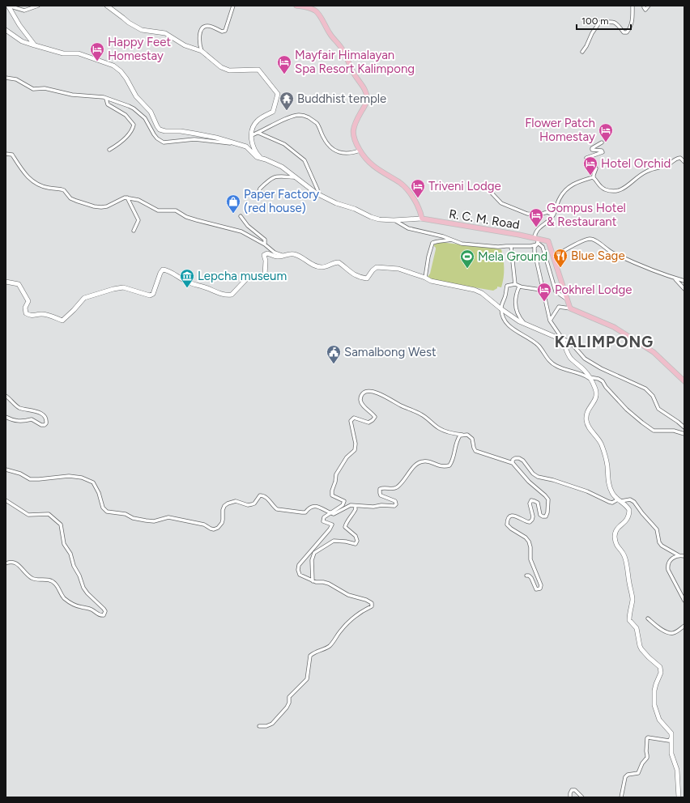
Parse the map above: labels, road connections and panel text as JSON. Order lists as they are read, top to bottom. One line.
{"streets":{"main road":["R. C. M. Road"]},"districts":["KALIMPONG"],"places":{"hotel":["Happy Feet Homestay","Mayfair Himalayan Spa Resort Kalimpong","Flower Patch Homestay","Hotel Orchid","Triveni Lodge","Gompus Hotel & Restaurant","Pokhrel Lodge"],"temple":["Buddhist temple"],"shop":["Paper Factory (red house)"],"restaurant":["Blue Sage"],"sports":["Mela Ground"],"museum":["Lepcha museum"],"public building":["Samalbong West"]},"scale_bar":"100 m"}
